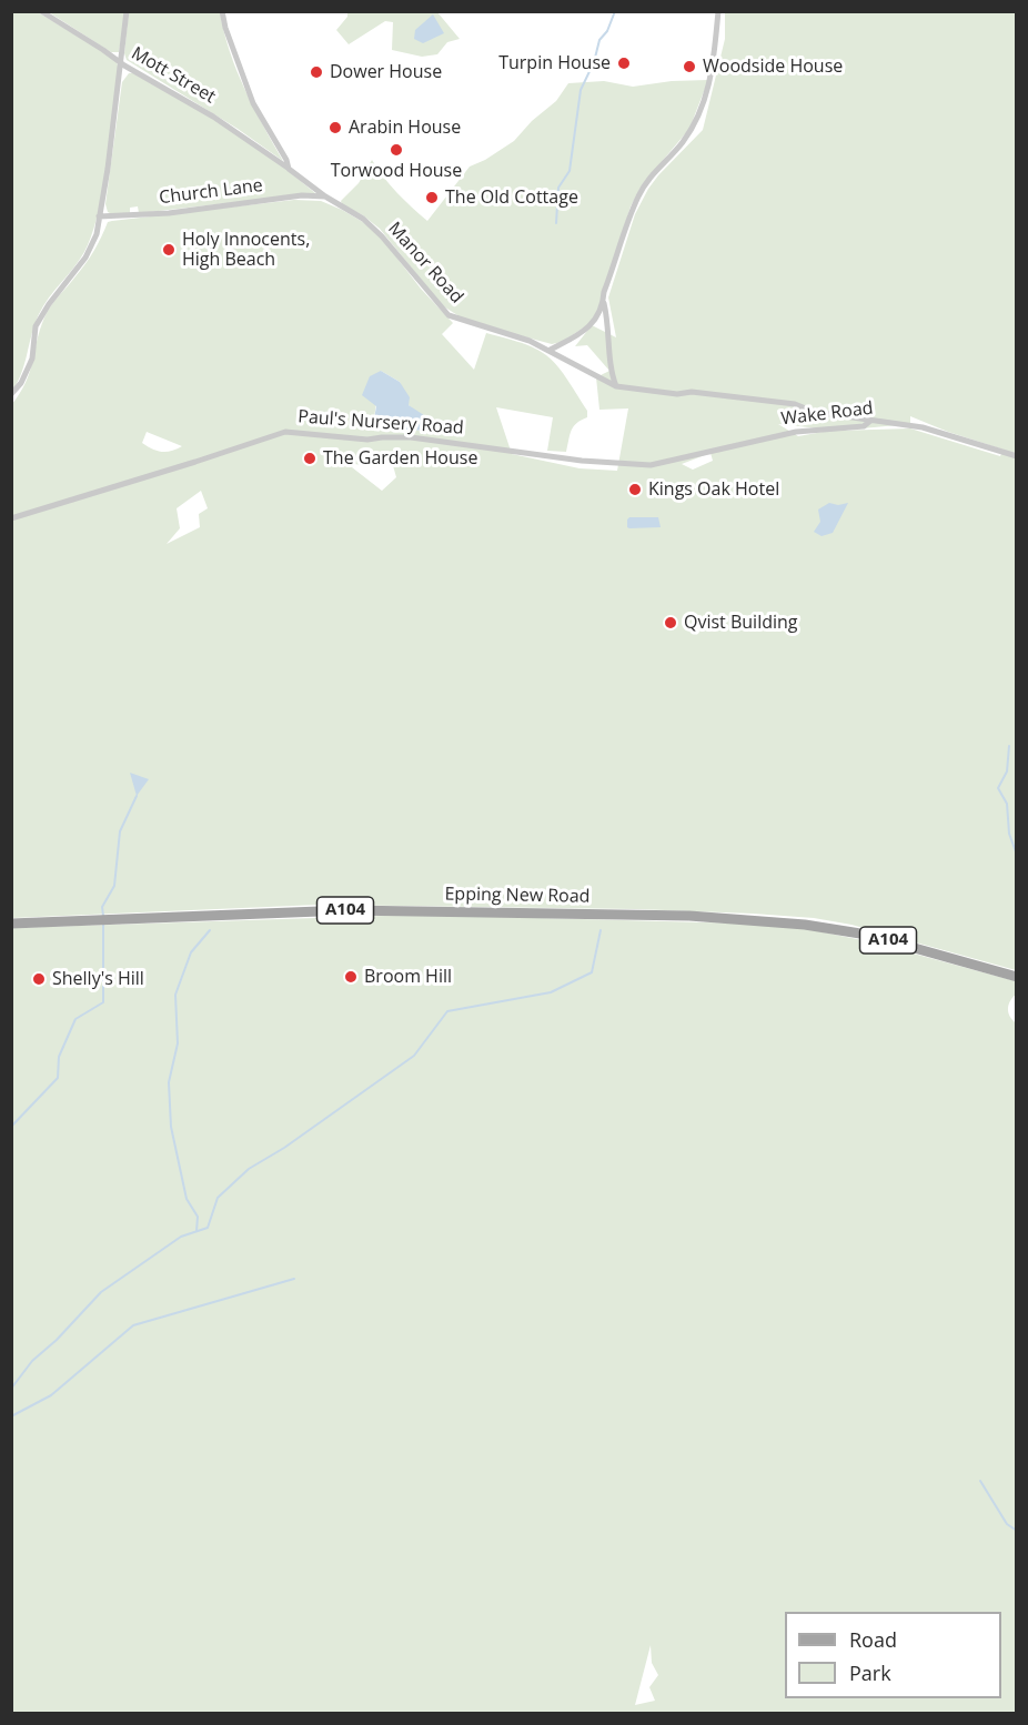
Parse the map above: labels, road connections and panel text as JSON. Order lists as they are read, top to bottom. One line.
{"streets":{"main road":["Epping New Road","A104"],"street":["Mott Street","Church Lane","Manor Road","Wake Road","Paul's Nursery Road"]},"crossings":[["Mott Street","Manor Road"],["Church Lane","Manor Road"],["Manor Road","Wake Road"],["Wake Road","Paul's Nursery Road"]],"places":["Turpin House","Woodside House","Dower House","Arabin House","Torwood House","The Old Cottage","Holy Innocents, High Beach","The Garden House","Kings Oak Hotel","Qvist Building","Broom Hill","Shelly's Hill"],"legend":["Road","Park"]}
